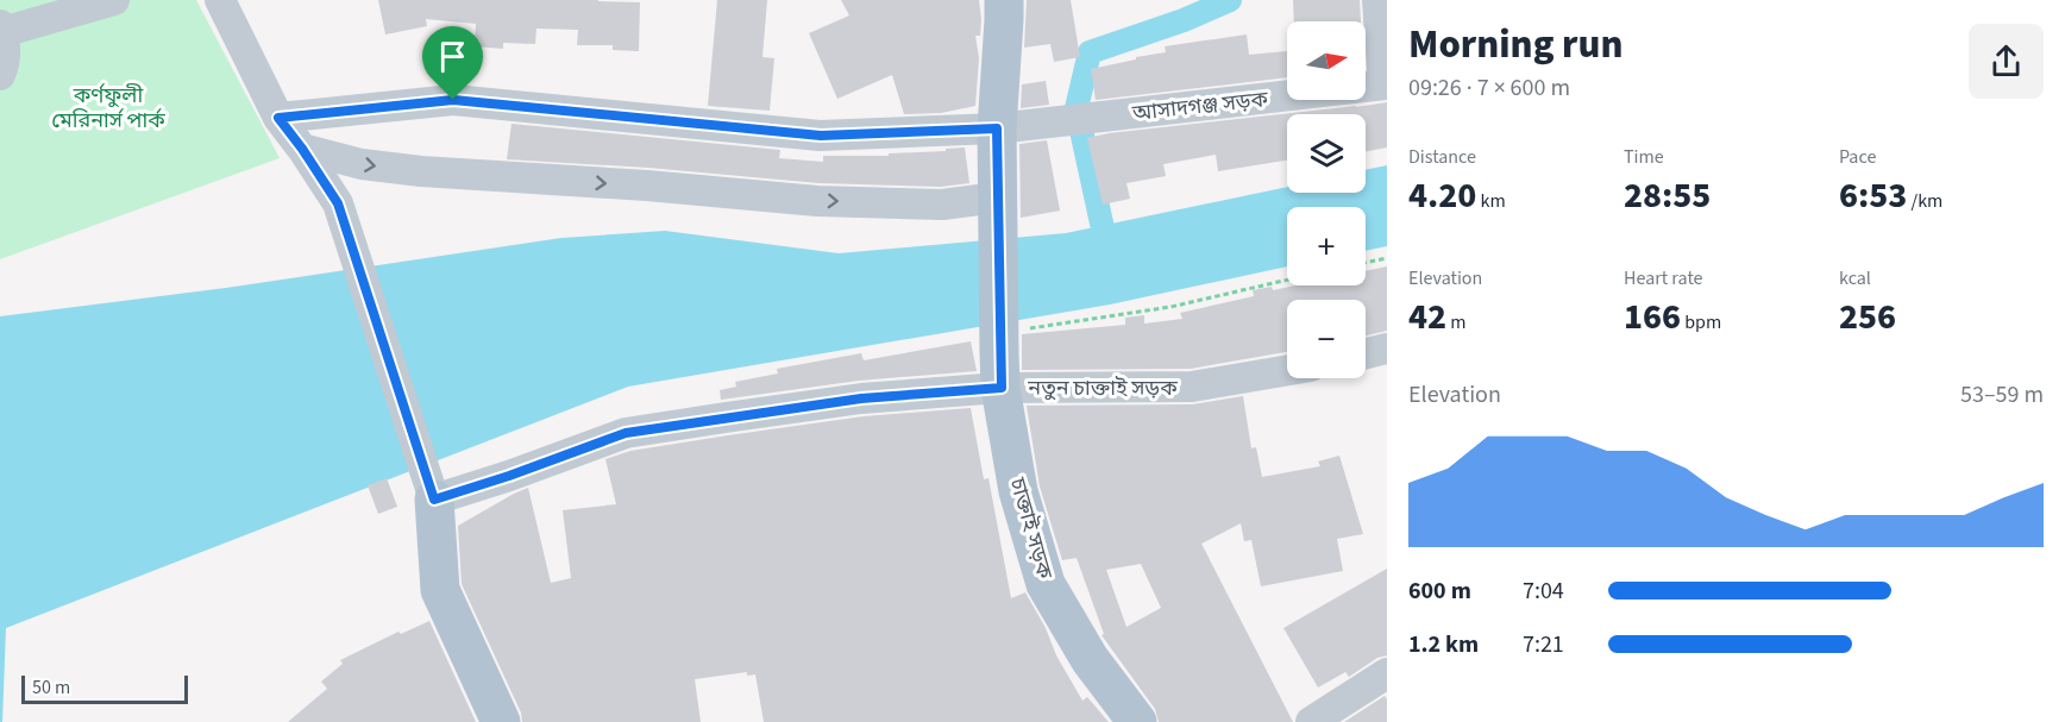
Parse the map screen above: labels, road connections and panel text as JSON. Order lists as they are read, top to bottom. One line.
{"streets":{"main road":["চাক্তাই সড়ক"],"street":["আসাদগঞ্জ সড়ক","নতুন চাক্তাই সড়ক"]},"crossings":[["নতুন চাক্তাই সড়ক","চাক্তাই সড়ক"]],"parks":["কর্ণফুলী মেরিনার্স পার্ক"],"scale_bar":"50 m","north":"right","page":{"heading":["Morning run","09:26 · 7 × 600 m"],"map_buttons":["+","−"],"stats":[["Distance","4.20 km"],["Time","28:55"],["Pace","6:53 /km"],["Elevation","42 m"],["Heart rate","166 bpm"],["kcal","256"]],"chart":["Elevation","53–59 m"],"list":[{"name":"600 m","note":"7:04"},{"name":"1.2 km","note":"7:21"}],"scale":"50 m"}}
